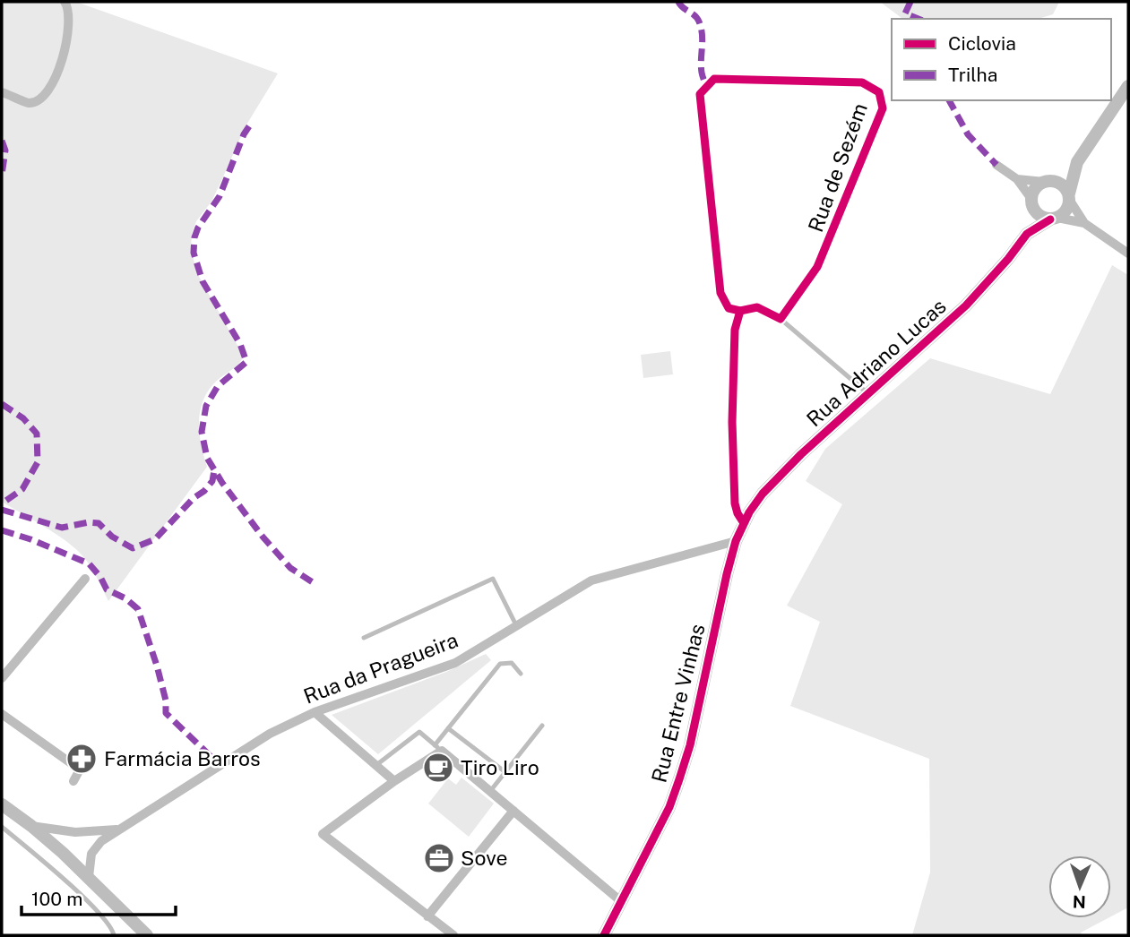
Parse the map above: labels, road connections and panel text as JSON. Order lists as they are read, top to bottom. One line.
{"streets":{"street":["Rua de Sezém","Rua Adriano Lucas","Rua da Pragueira","Rua Entre Vinhas"]},"crossings":[["Rua Adriano Lucas","Rua da Pragueira"],["Rua Adriano Lucas","Rua Entre Vinhas"],["Rua da Pragueira","Rua Entre Vinhas"]],"places":{"pharmacy":["Farmácia Barros"],"cafe":["Tiro Liro"],"office":["Sove"]},"legend":["Ciclovia","Trilha"],"scale_bar":"100 m","north":"bottom"}
